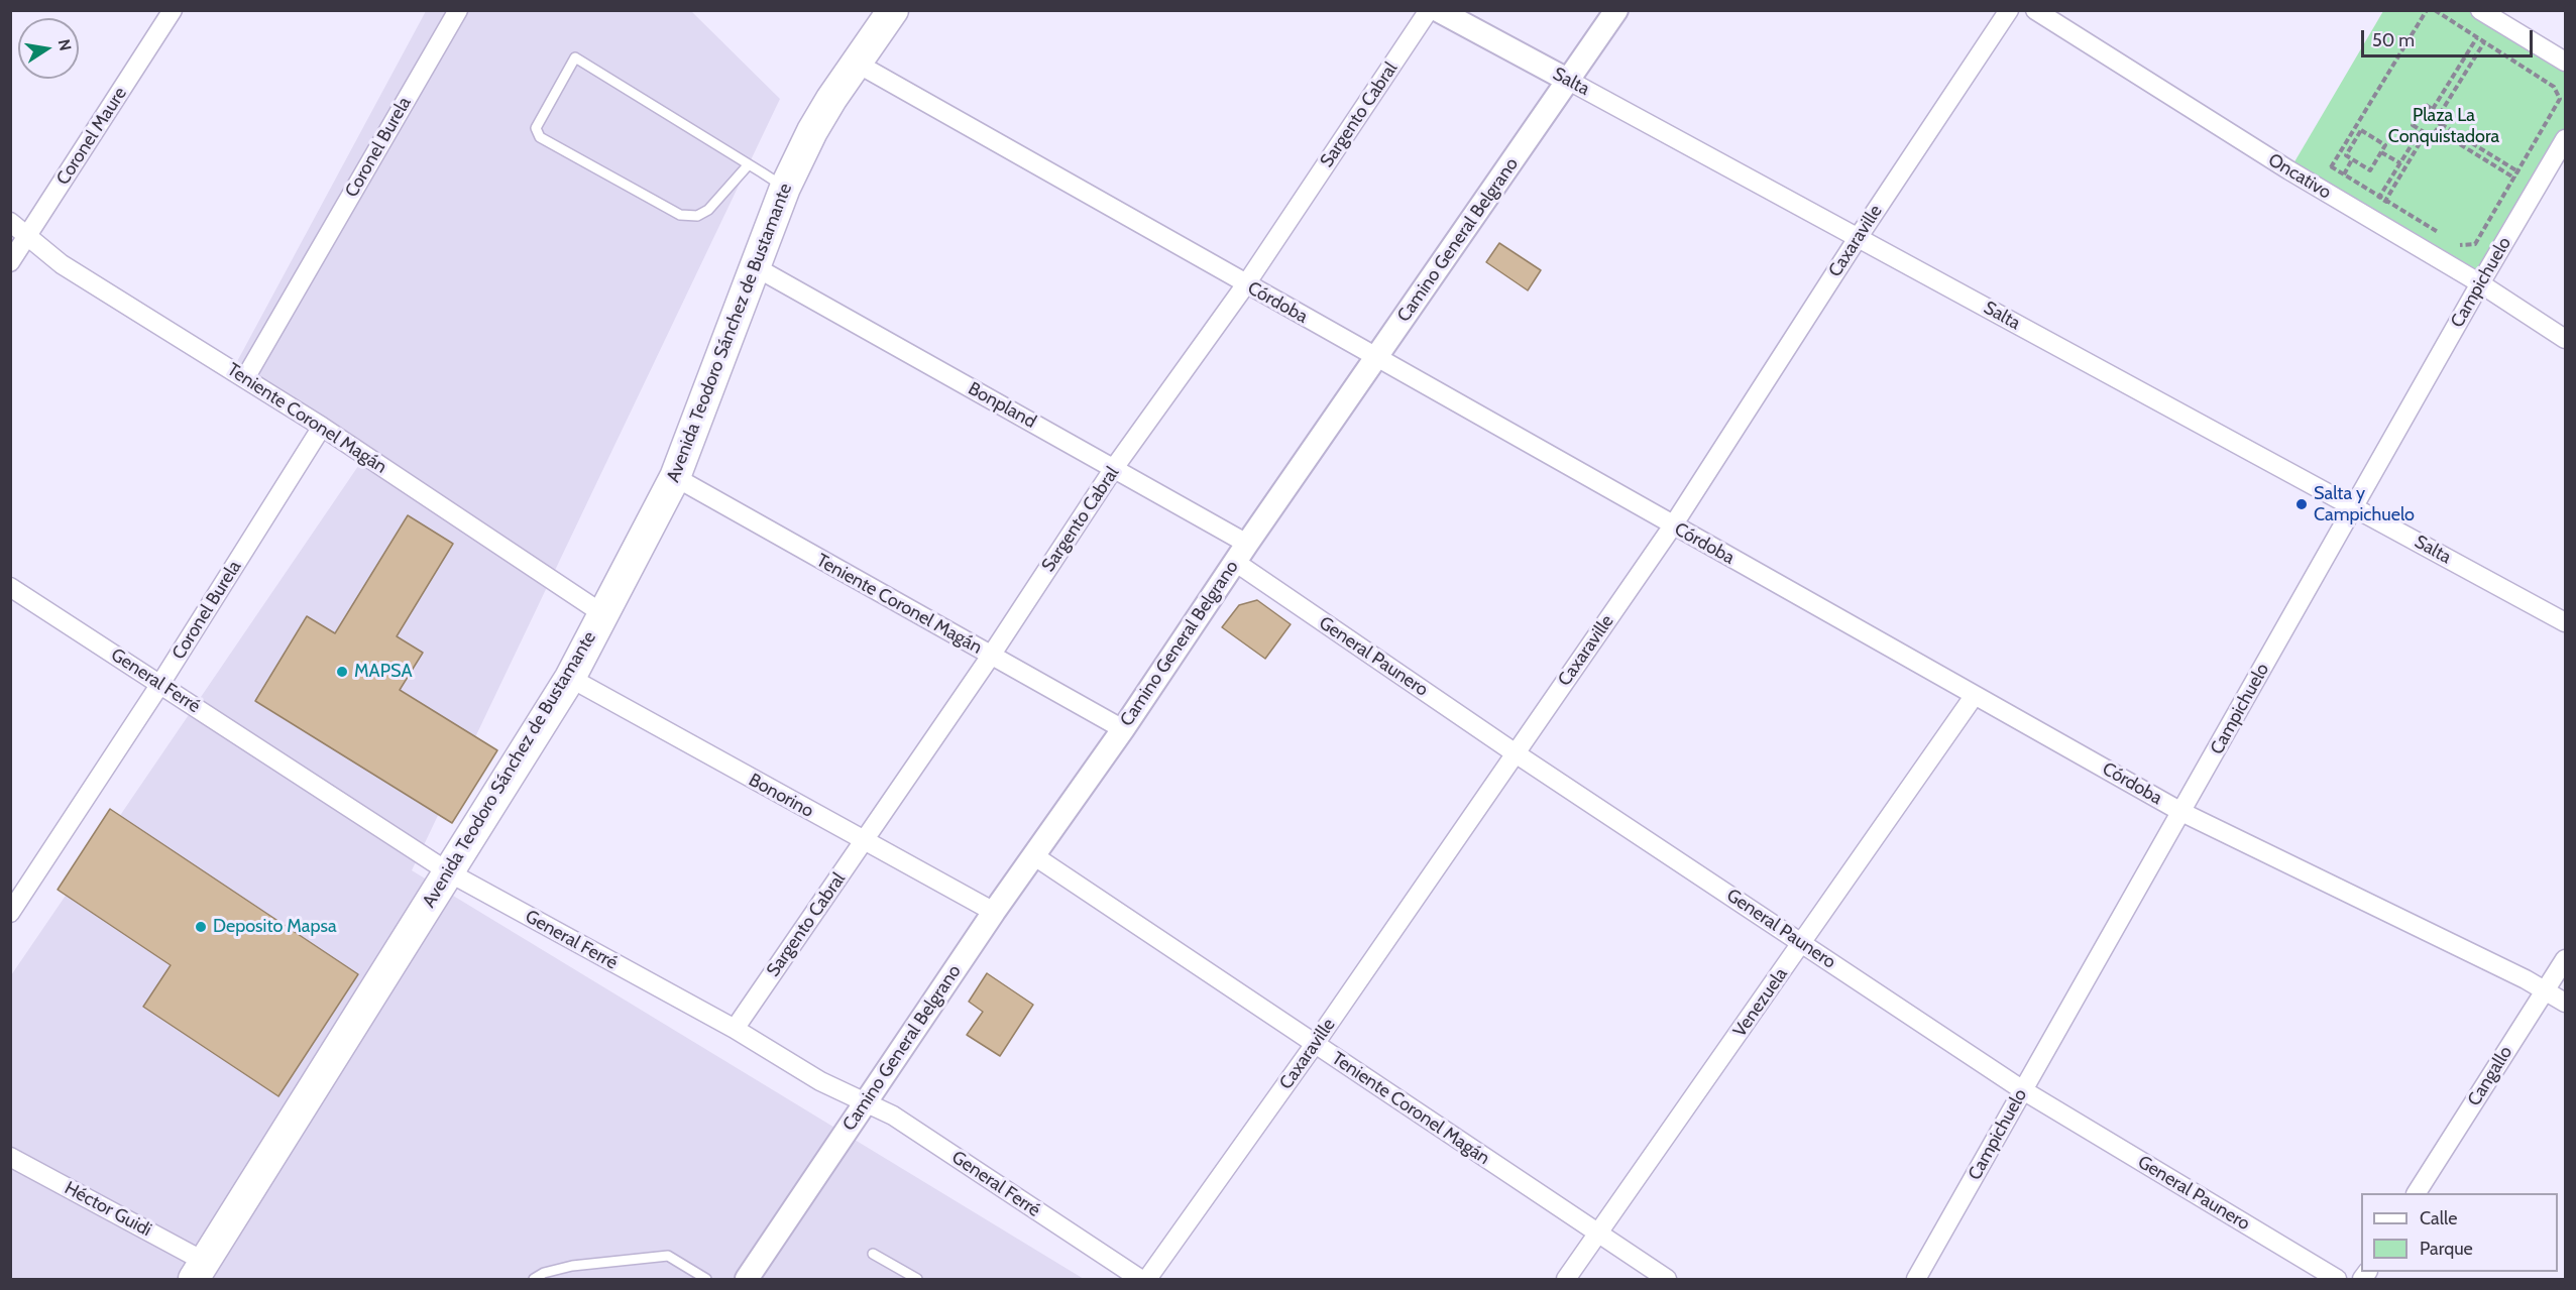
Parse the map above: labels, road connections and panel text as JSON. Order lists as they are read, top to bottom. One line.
{"streets":{"main road":["Avenida Teodoro Sánchez de Bustamante"],"street":["Salta","Sargento Cabral","Coronel Maure","Coronel Burela","Oncativo","Camino General Belgrano","Caxaraville","Campichuelo","Córdoba","Bonpland","Teniente Coronel Magán","General Paunero","General Ferré","Bonorino","Venezuela","Cangallo","Héctor Guidi"]},"crossings":[["Salta","Camino General Belgrano"],["Salta","Caxaraville"],["Salta","Campichuelo"],["Sargento Cabral","Córdoba"],["Sargento Cabral","Bonpland"],["Sargento Cabral","Teniente Coronel Magán"],["Sargento Cabral","General Ferré"],["Sargento Cabral","Bonorino"],["Coronel Maure","Teniente Coronel Magán"],["Coronel Burela","Teniente Coronel Magán"],["Coronel Burela","General Ferré"],["Oncativo","Campichuelo"],["Camino General Belgrano","Córdoba"],["Camino General Belgrano","Bonpland"],["Camino General Belgrano","Teniente Coronel Magán"],["Camino General Belgrano","General Paunero"],["Camino General Belgrano","General Ferré"],["Camino General Belgrano","Bonorino"],["Caxaraville","Córdoba"],["Caxaraville","Teniente Coronel Magán"],["Caxaraville","General Paunero"],["Campichuelo","Córdoba"],["Campichuelo","General Paunero"],["Córdoba","Avenida Teodoro Sánchez de Bustamante"],["Córdoba","Venezuela"],["Córdoba","Cangallo"],["Avenida Teodoro Sánchez de Bustamante","Bonpland"],["Avenida Teodoro Sánchez de Bustamante","Teniente Coronel Magán"],["Avenida Teodoro Sánchez de Bustamante","General Ferré"],["Avenida Teodoro Sánchez de Bustamante","Bonorino"],["Avenida Teodoro Sánchez de Bustamante","Héctor Guidi"],["Bonpland","General Paunero"],["Teniente Coronel Magán","Venezuela"],["General Paunero","Venezuela"]],"parks":["Plaza La Conquistadora"],"places":["Salta y Campichuelo","MAPSA","Deposito Mapsa"],"legend":["Calle","Parque"],"scale_bar":"50 m","north":"right"}
